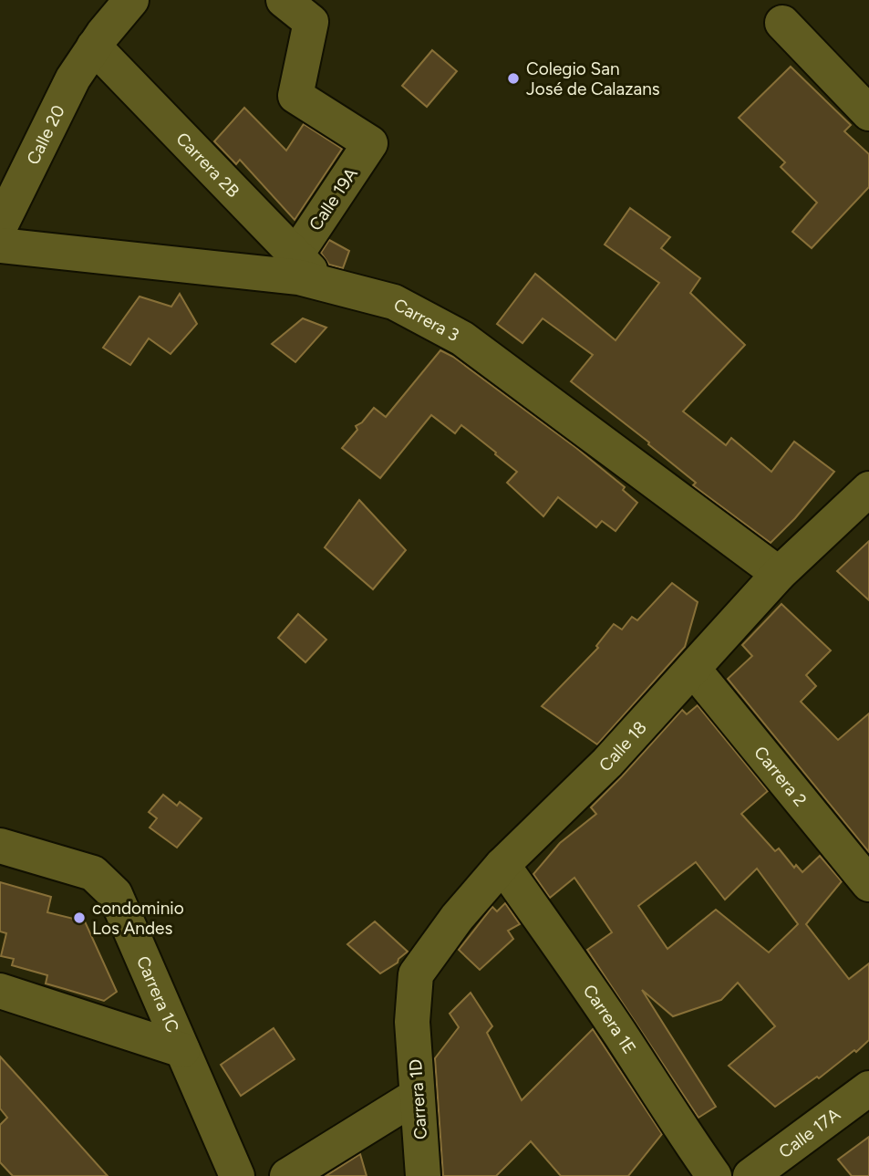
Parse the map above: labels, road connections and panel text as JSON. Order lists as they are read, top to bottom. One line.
{"streets":{"street":["Calle 20","Carrera 2B","Calle 19A","Carrera 3","Calle 18","Carrera 2","Carrera 1C","Carrera 1E","Carrera 1D","Calle 17A"]},"crossings":[["Calle 20","Carrera 2B"],["Carrera 2B","Calle 19A"],["Carrera 2B","Carrera 3"],["Carrera 3","Calle 18"],["Calle 18","Carrera 2"],["Calle 18","Carrera 1E"],["Calle 18","Carrera 1D"]],"places":["Colegio San José de Calazans","condominio Los Andes"]}
